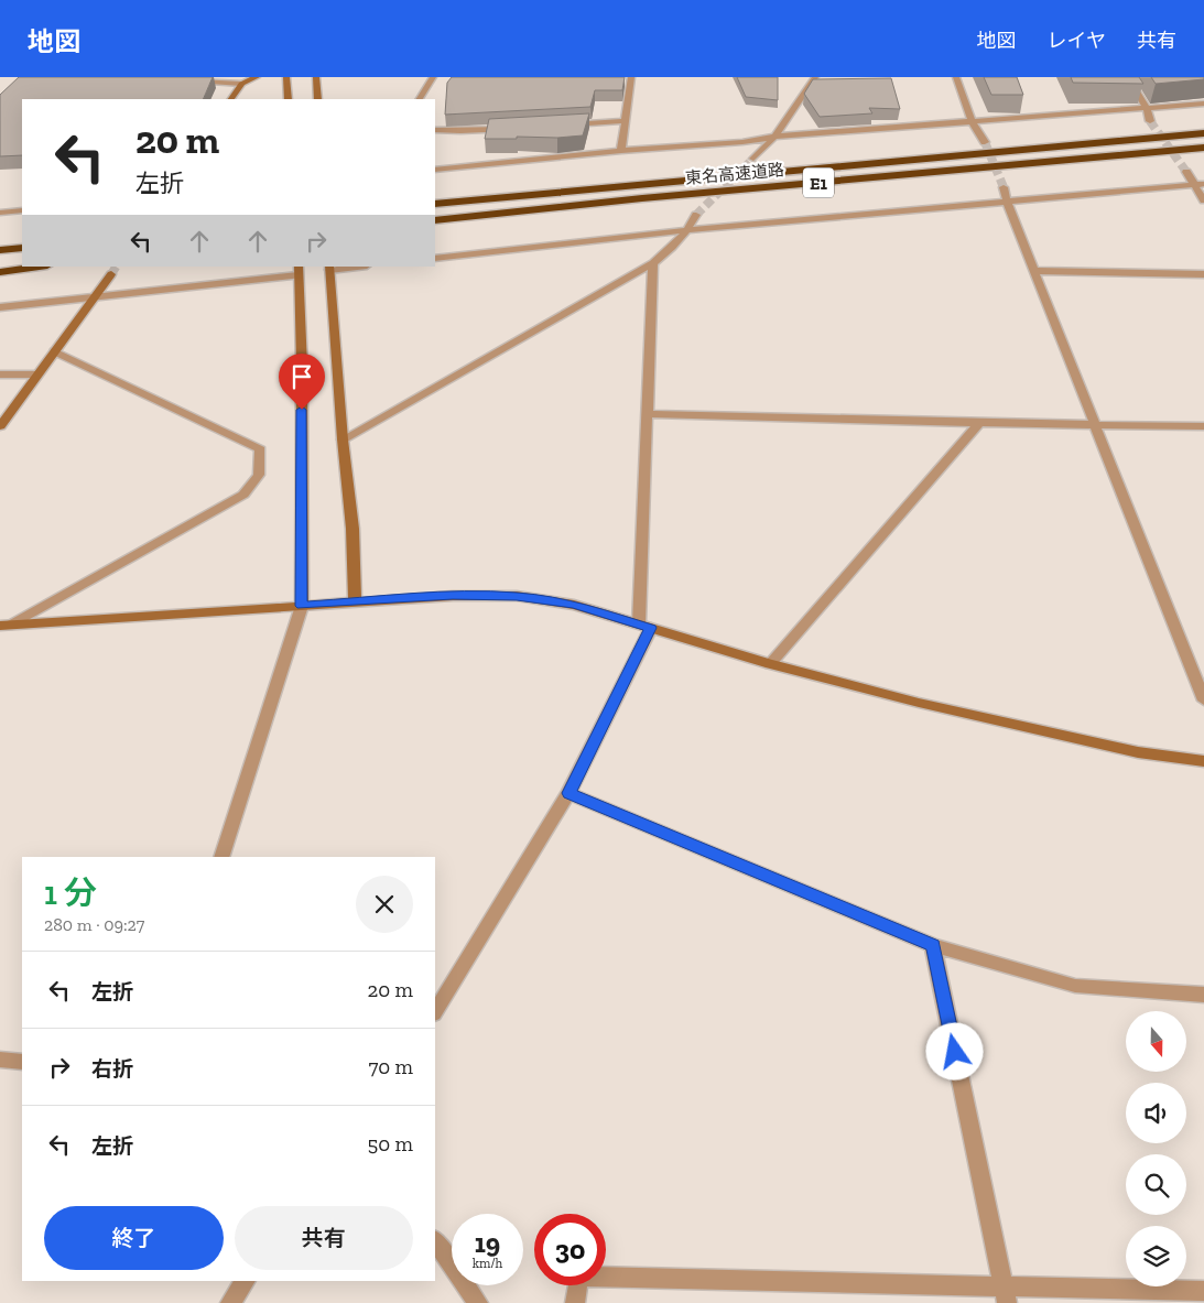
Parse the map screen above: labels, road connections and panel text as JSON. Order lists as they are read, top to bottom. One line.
{"streets":{"highway":["東名高速道路","E1"]},"north":"bottom","page":{"header":"地図","nav":["地図","レイヤ","共有"],"turn":["20 m","左折"],"heading":["1 分","280 m · 09:27"],"list":[{"name":"左折","value":"20 m"},{"name":"右折","value":"70 m"},{"name":"左折","value":"50 m"}],"buttons":["終了","共有"],"speed":"19 km/h","limit":"30"}}
